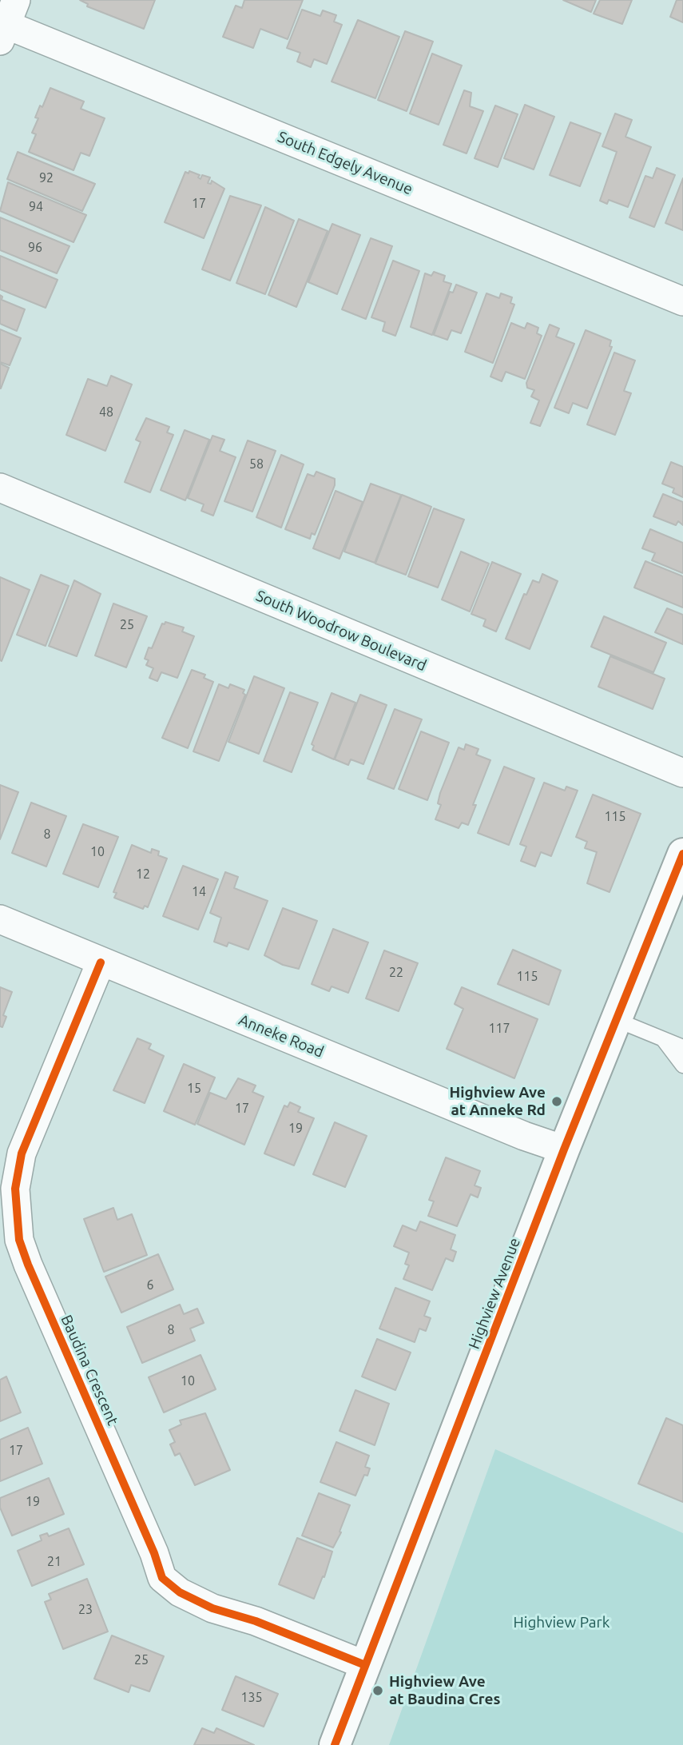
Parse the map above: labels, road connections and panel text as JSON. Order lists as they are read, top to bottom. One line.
{"streets":{"street":["South Edgely Avenue","South Woodrow Boulevard","Anneke Road","Highview Avenue","Baudina Crescent"]},"crossings":[["Anneke Road","Highview Avenue"],["Anneke Road","Baudina Crescent"],["Highview Avenue","Baudina Crescent"]],"parks":["Highview Park"],"places":["Highview Ave at Anneke Rd","Highview Ave at Baudina Cres"],"house_numbers":["92","17","94","96","48","58","25","115","8","10","12","14","22","115","117","15","17","19","6","8","10","17","19","21","23","25","135"]}
